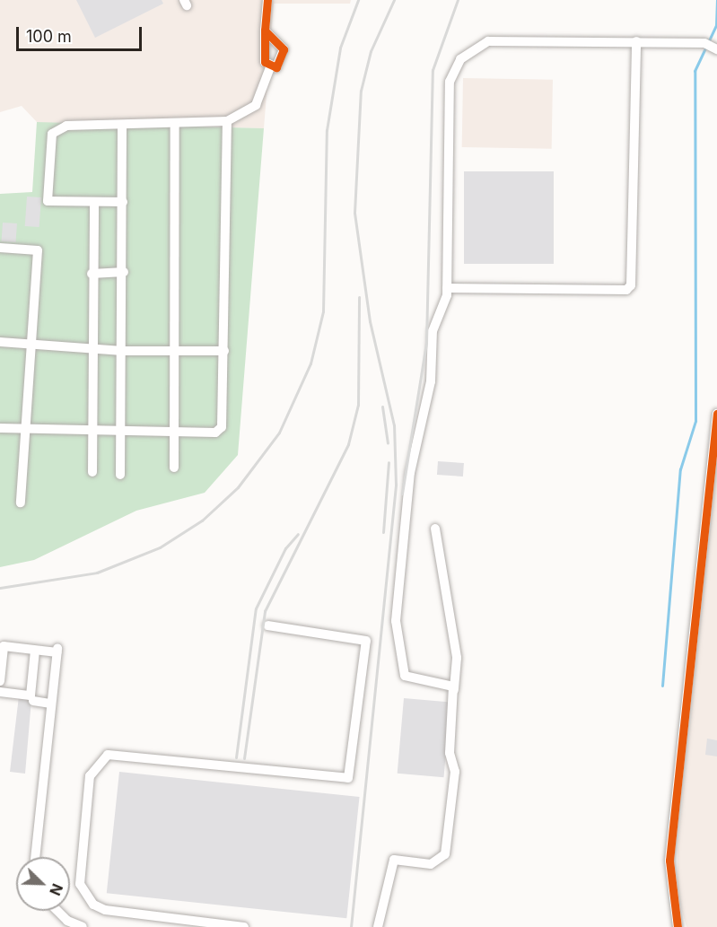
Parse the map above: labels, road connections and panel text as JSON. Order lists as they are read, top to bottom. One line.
{"scale_bar":"100 m","north":"bottom right"}
